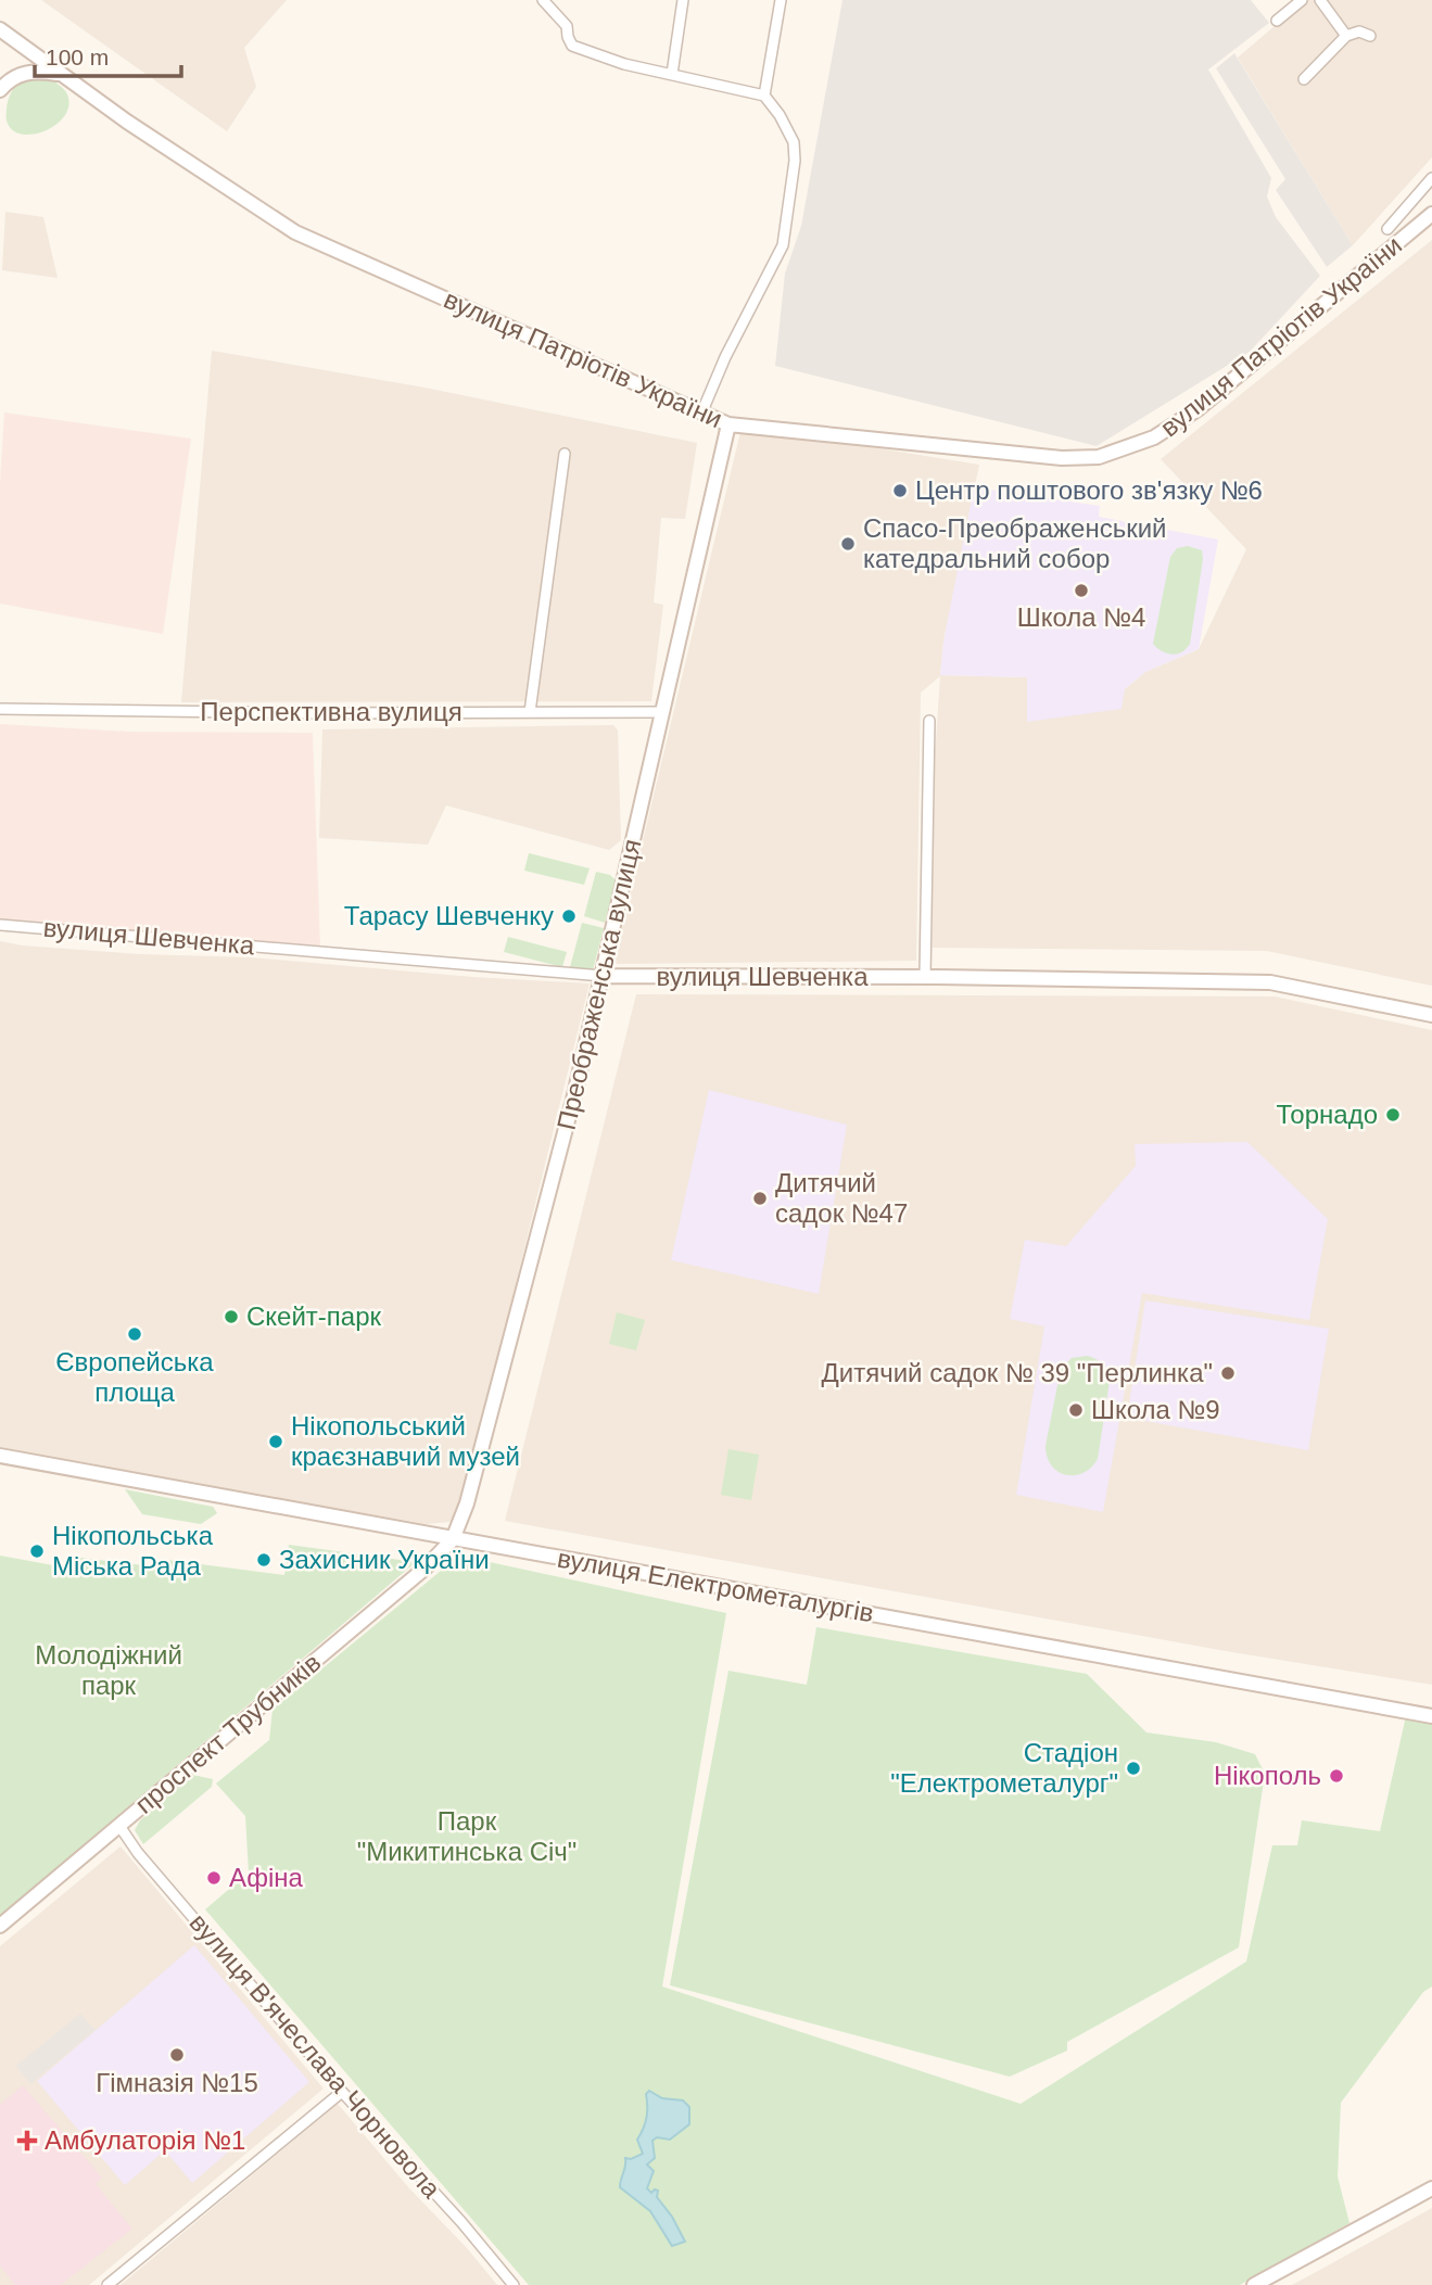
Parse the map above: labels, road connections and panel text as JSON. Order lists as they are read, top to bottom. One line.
{"streets":{"main road":["вулиця Патріотів України","вулиця Шевченка","Преображенська вулиця","вулиця Електрометалургів","проспект Трубників"],"street":["Перспективна вулиця","вулиця В'ячеслава Чорновола"]},"crossings":[["вулиця Патріотів України","Преображенська вулиця"],["Перспективна вулиця","Преображенська вулиця"],["вулиця Шевченка","Преображенська вулиця"],["Преображенська вулиця","вулиця Електрометалургів"],["Преображенська вулиця","проспект Трубників"],["вулиця Електрометалургів","проспект Трубників"],["проспект Трубників","вулиця В'ячеслава Чорновола"]],"parks":["Молодіжний парк","Парк \"Микитинська Січ\""],"places":{"other":["Центр поштового зв'язку №6","Спасо-Преображенський катедральний собор","Школа №4","Тарасу Шевченку","Торнадо","Дитячий садок №47","Скейт-парк","Європейська площа","Дитячий садок № 39 \"Перлинка\"","Школа №9","Нiкопольський краєзнавчий музей","Нiкопольська Міська Рада","Захисник України","Стадіон \"Електрометалург\"","Нікополь","Афіна","Гімназія №15"],"health":["Амбулаторія №1"]},"scale_bar":"100 m"}
